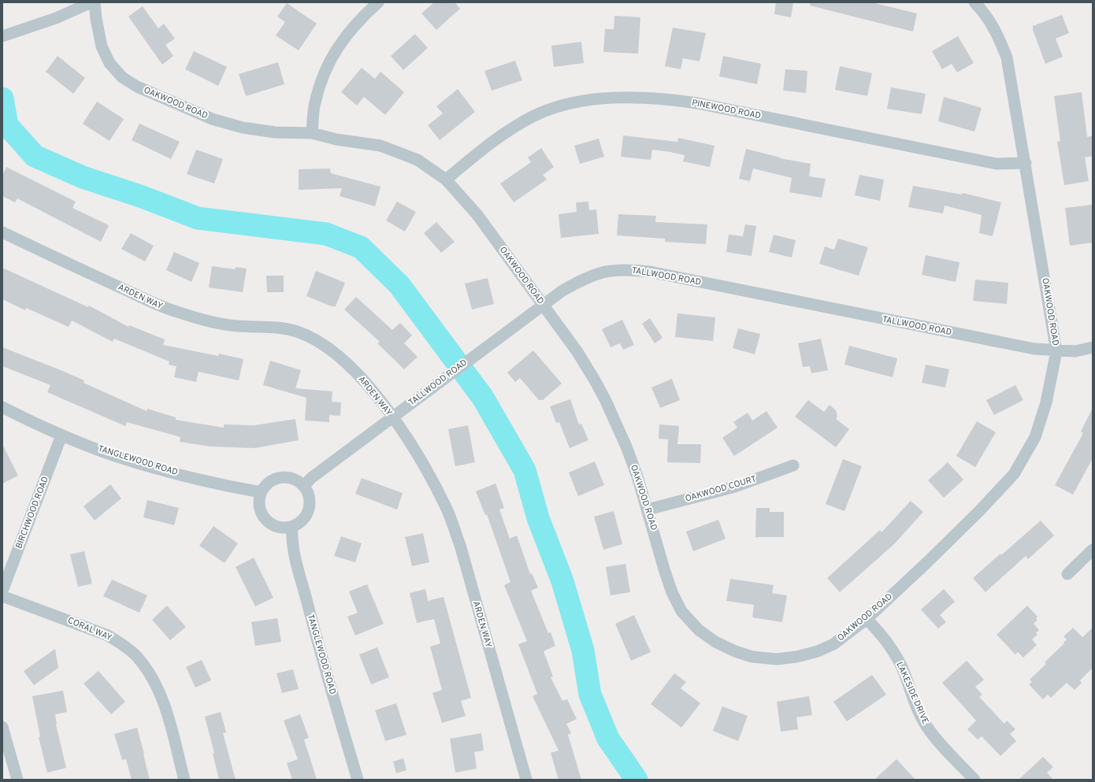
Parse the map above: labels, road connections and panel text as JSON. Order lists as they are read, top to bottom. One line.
{"streets":{"street":["OAKWOOD ROAD","PINEWOOD ROAD","TALLWOOD ROAD","ARDEN WAY","TANGLEWOOD ROAD","OAKWOOD COURT","BIRCHWOOD ROAD","CORAL WAY","LAKESIDE DRIVE"]},"crossings":[["OAKWOOD ROAD","PINEWOOD ROAD"],["OAKWOOD ROAD","TALLWOOD ROAD"],["OAKWOOD ROAD","OAKWOOD COURT"],["OAKWOOD ROAD","LAKESIDE DRIVE"],["TALLWOOD ROAD","ARDEN WAY"],["TALLWOOD ROAD","TANGLEWOOD ROAD"],["TANGLEWOOD ROAD","BIRCHWOOD ROAD"]]}
